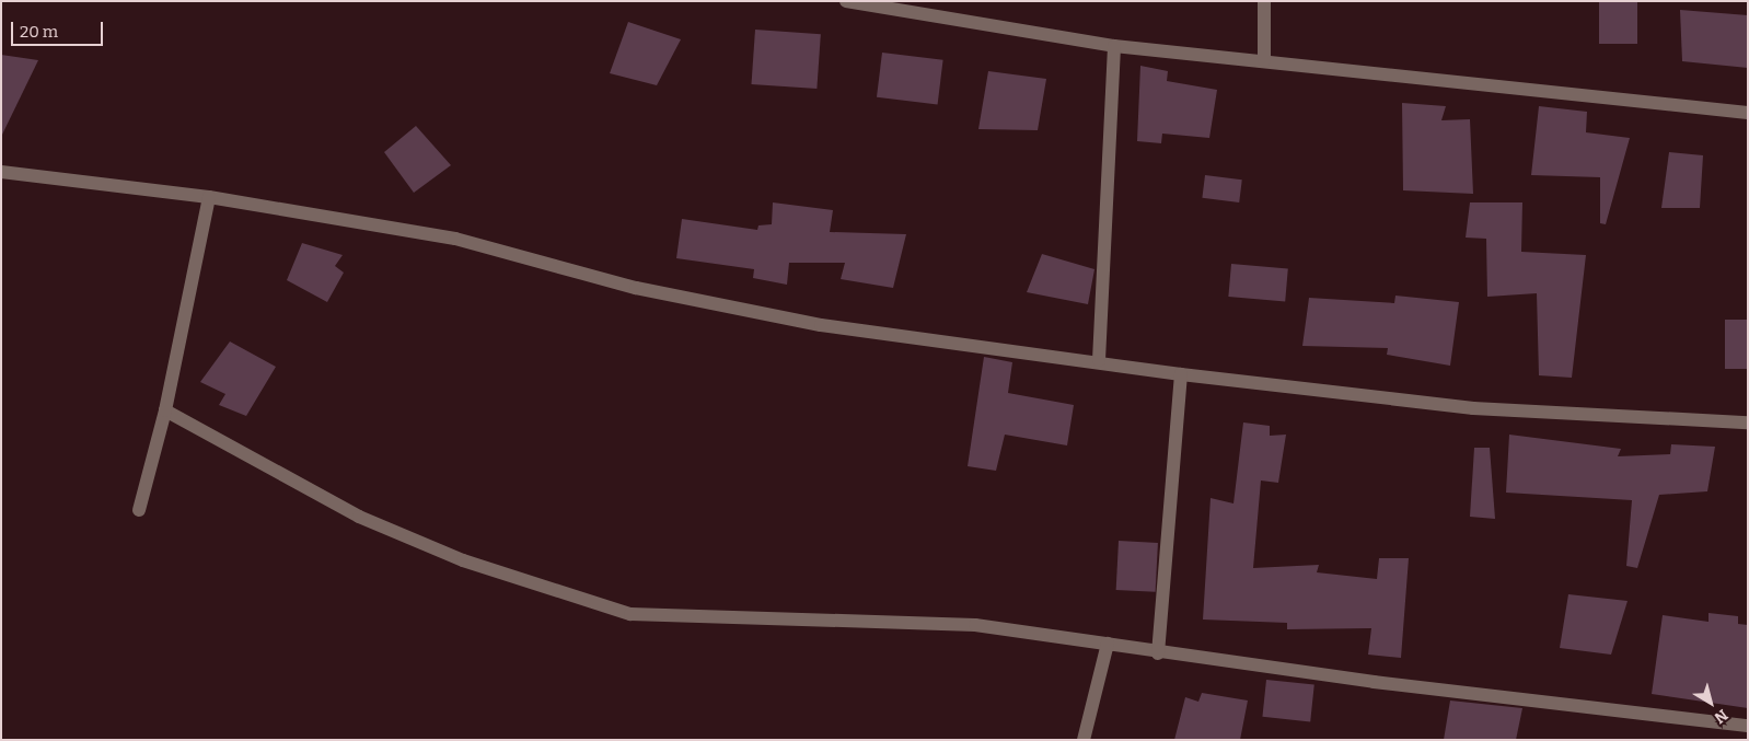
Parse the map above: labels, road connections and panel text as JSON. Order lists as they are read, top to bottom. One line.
{"scale_bar":"20 m","north":"bottom right"}
